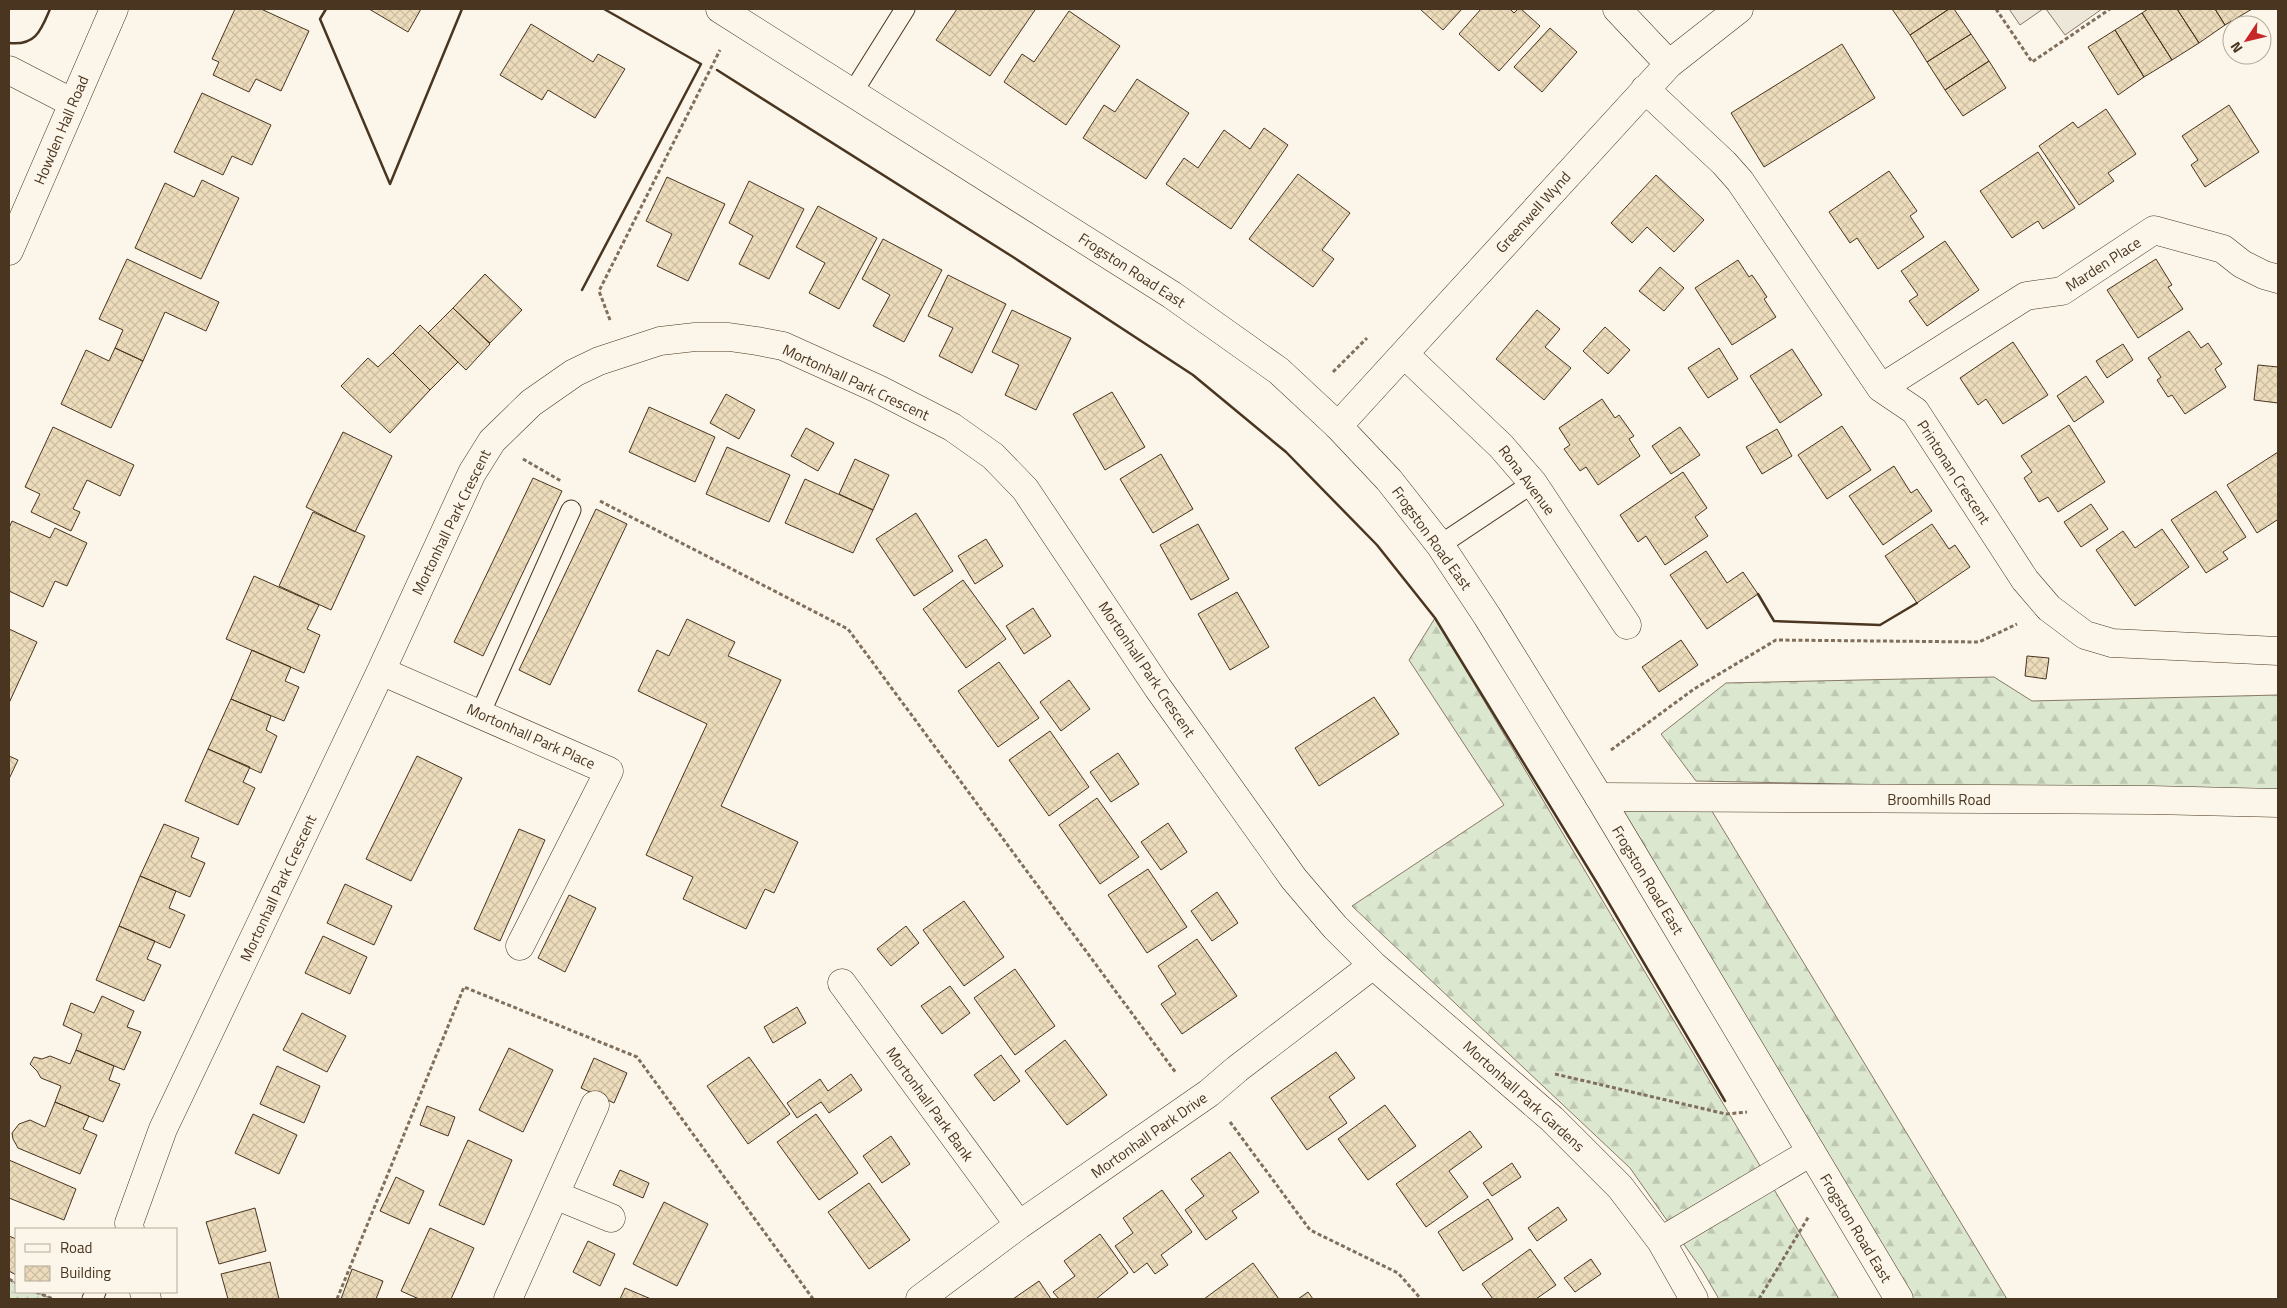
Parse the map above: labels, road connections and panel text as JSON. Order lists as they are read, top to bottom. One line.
{"streets":{"street":["Howden Hall Road","Greenwell Wynd","Marden Place","Frogston Road East","Mortonhall Park Crescent","Printonan Crescent","Rona Avenue","Mortonhall Park Place","Broomhills Road","Mortonhall Park Gardens","Mortonhall Park Bank","Mortonhall Park Drive"]},"crossings":[["Greenwell Wynd","Frogston Road East"],["Greenwell Wynd","Printonan Crescent"],["Greenwell Wynd","Rona Avenue"],["Marden Place","Printonan Crescent"],["Frogston Road East","Broomhills Road"],["Mortonhall Park Crescent","Mortonhall Park Place"],["Mortonhall Park Crescent","Mortonhall Park Gardens"],["Mortonhall Park Crescent","Mortonhall Park Drive"],["Mortonhall Park Gardens","Mortonhall Park Drive"],["Mortonhall Park Bank","Mortonhall Park Drive"]],"legend":["Road","Building"],"north":"bottom left"}
